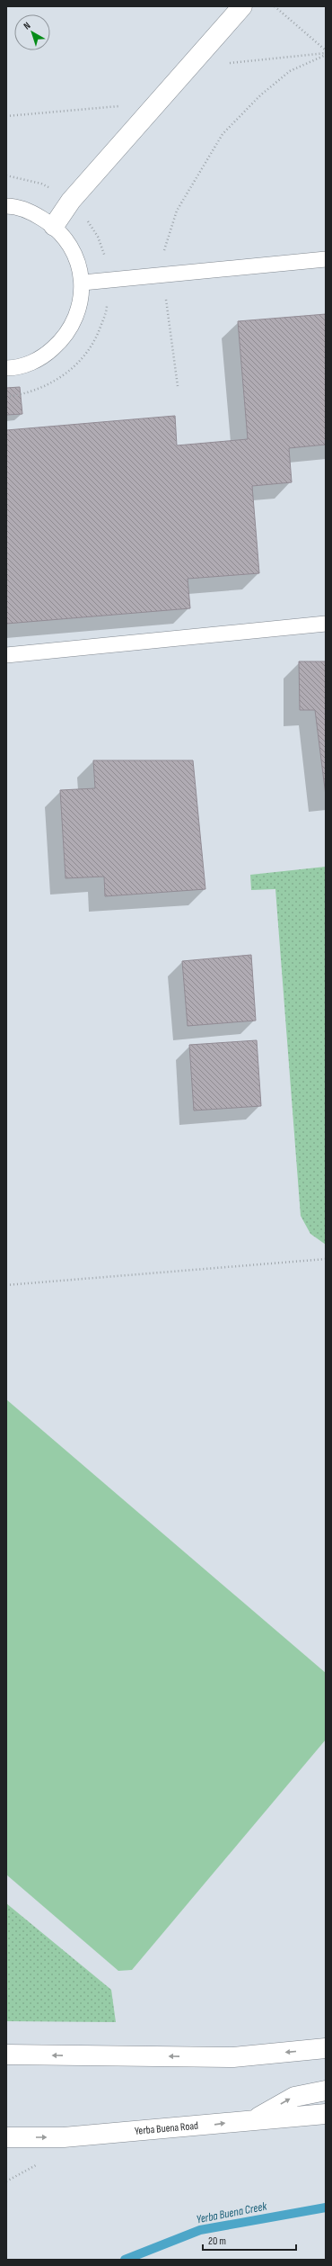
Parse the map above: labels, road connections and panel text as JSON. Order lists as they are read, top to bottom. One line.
{"streets":{"street":["Yerba Buena Road"]},"water":["Yerba Buena Creek"],"scale_bar":"20 m","north":"top left"}
